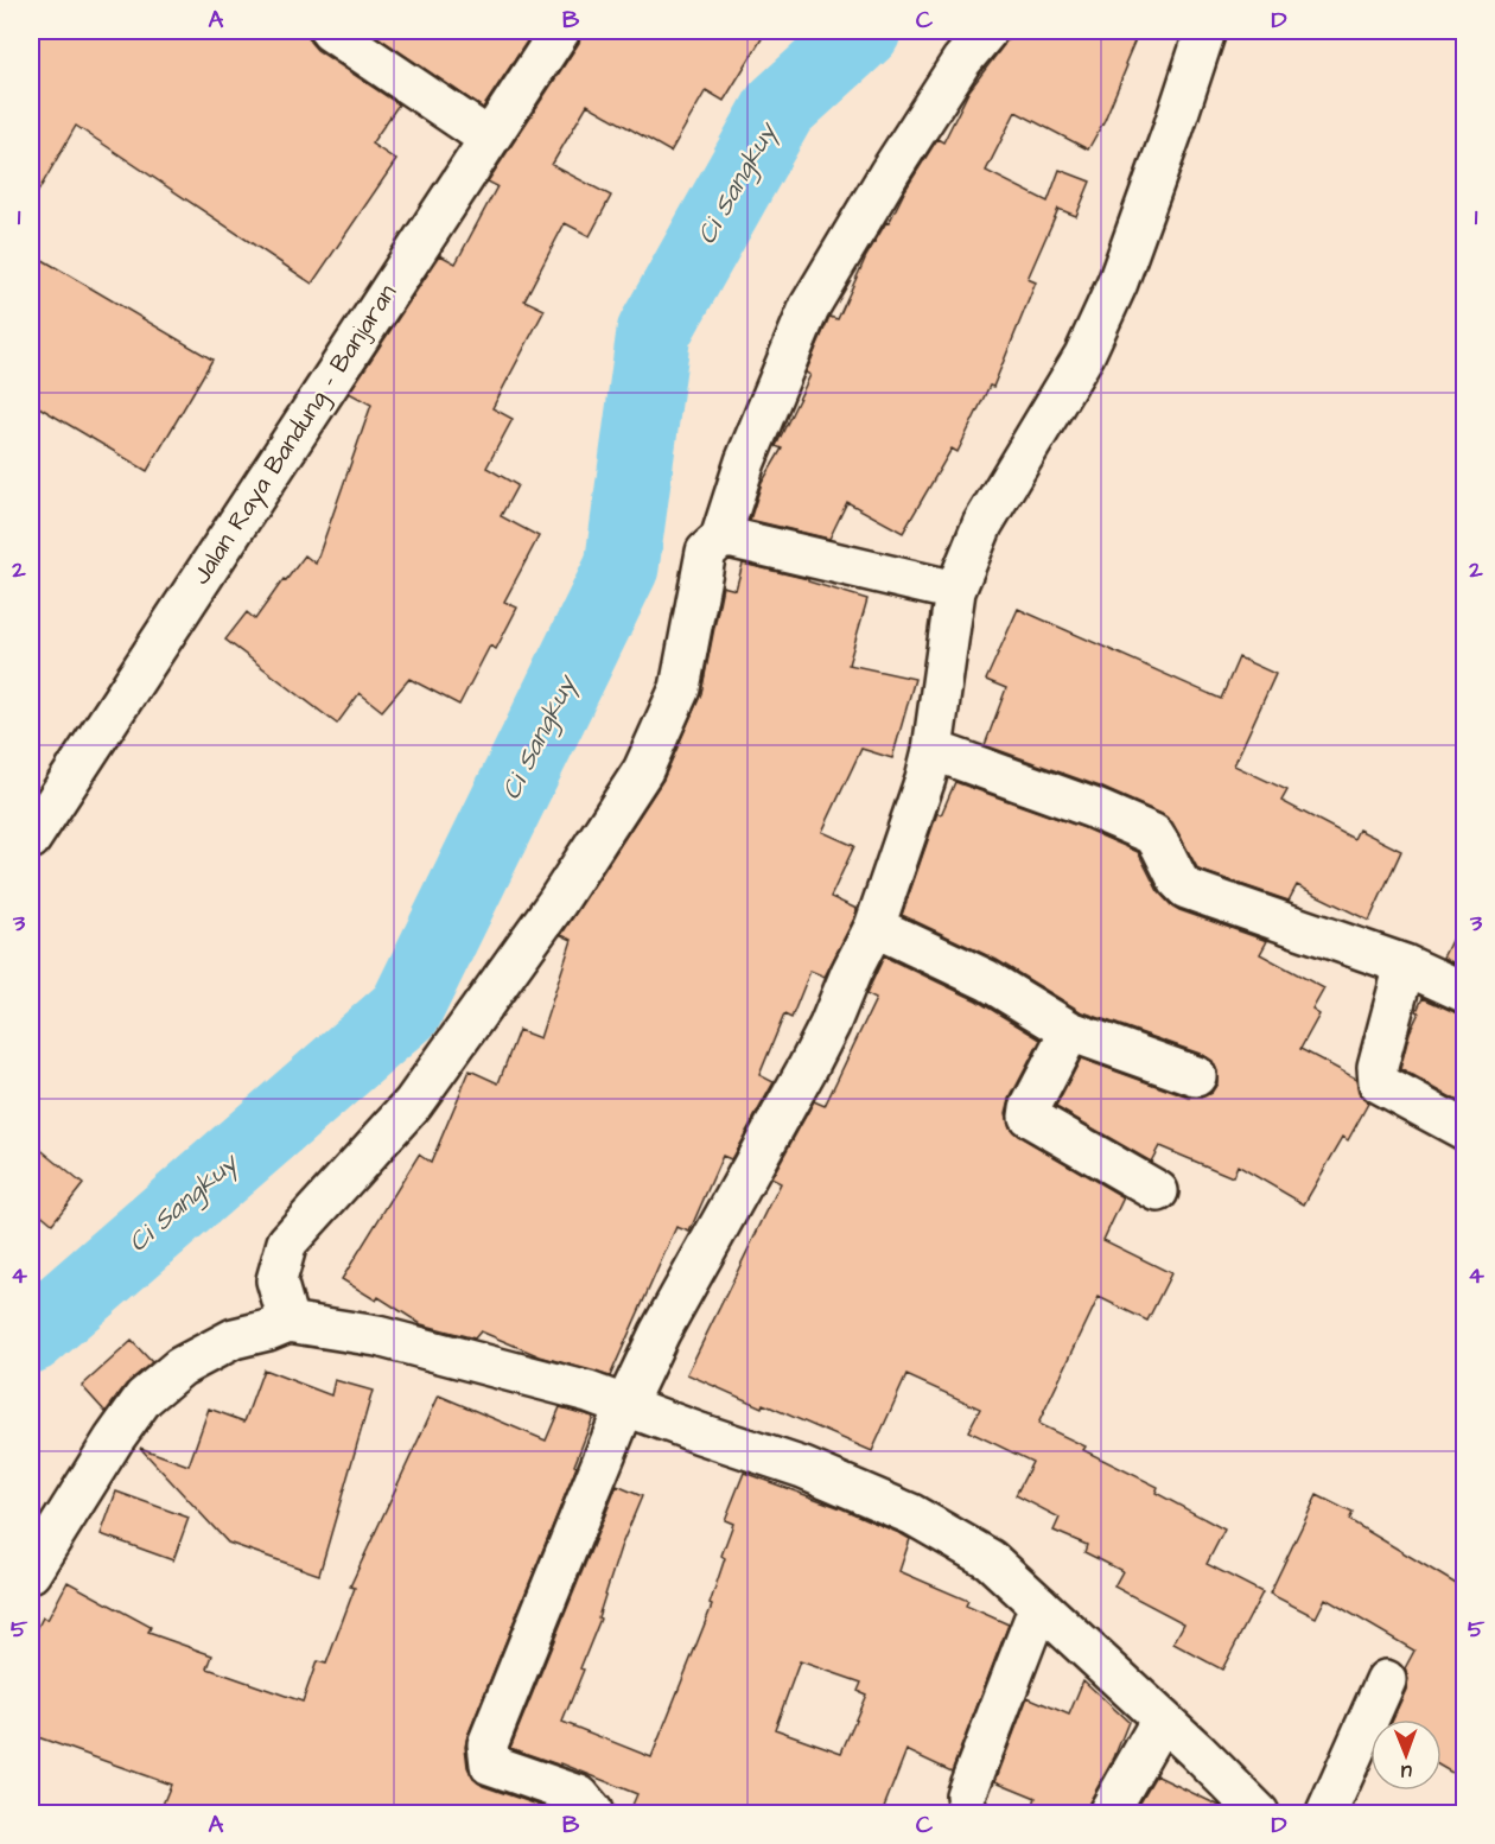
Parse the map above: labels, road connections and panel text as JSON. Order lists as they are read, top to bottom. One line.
{"streets":{"street":["Jalan Raya Bandung - Banjaran"]},"water":["Ci Sangkuy"],"north":"bottom","grid":{"columns":["A","B","C","D"],"rows":["1","2","3","4","5"]}}
